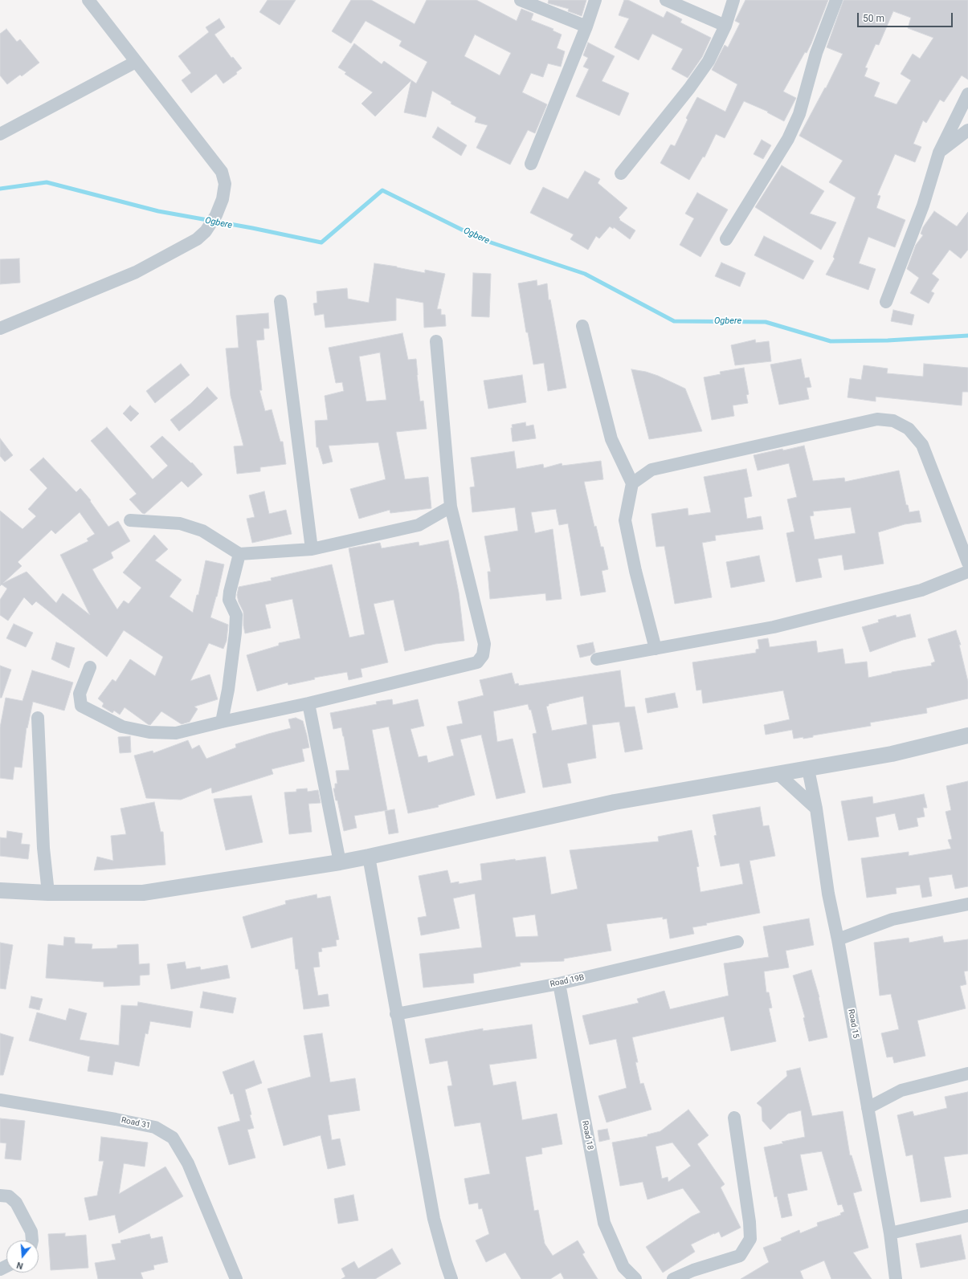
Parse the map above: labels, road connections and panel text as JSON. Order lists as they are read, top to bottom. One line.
{"streets":{"street":["Road 19B","Road 15","Road 31","Road 18"]},"crossings":[["Road 19B","Road 18"]],"water":["Ogbere"],"scale_bar":"50 m","north":"bottom"}
